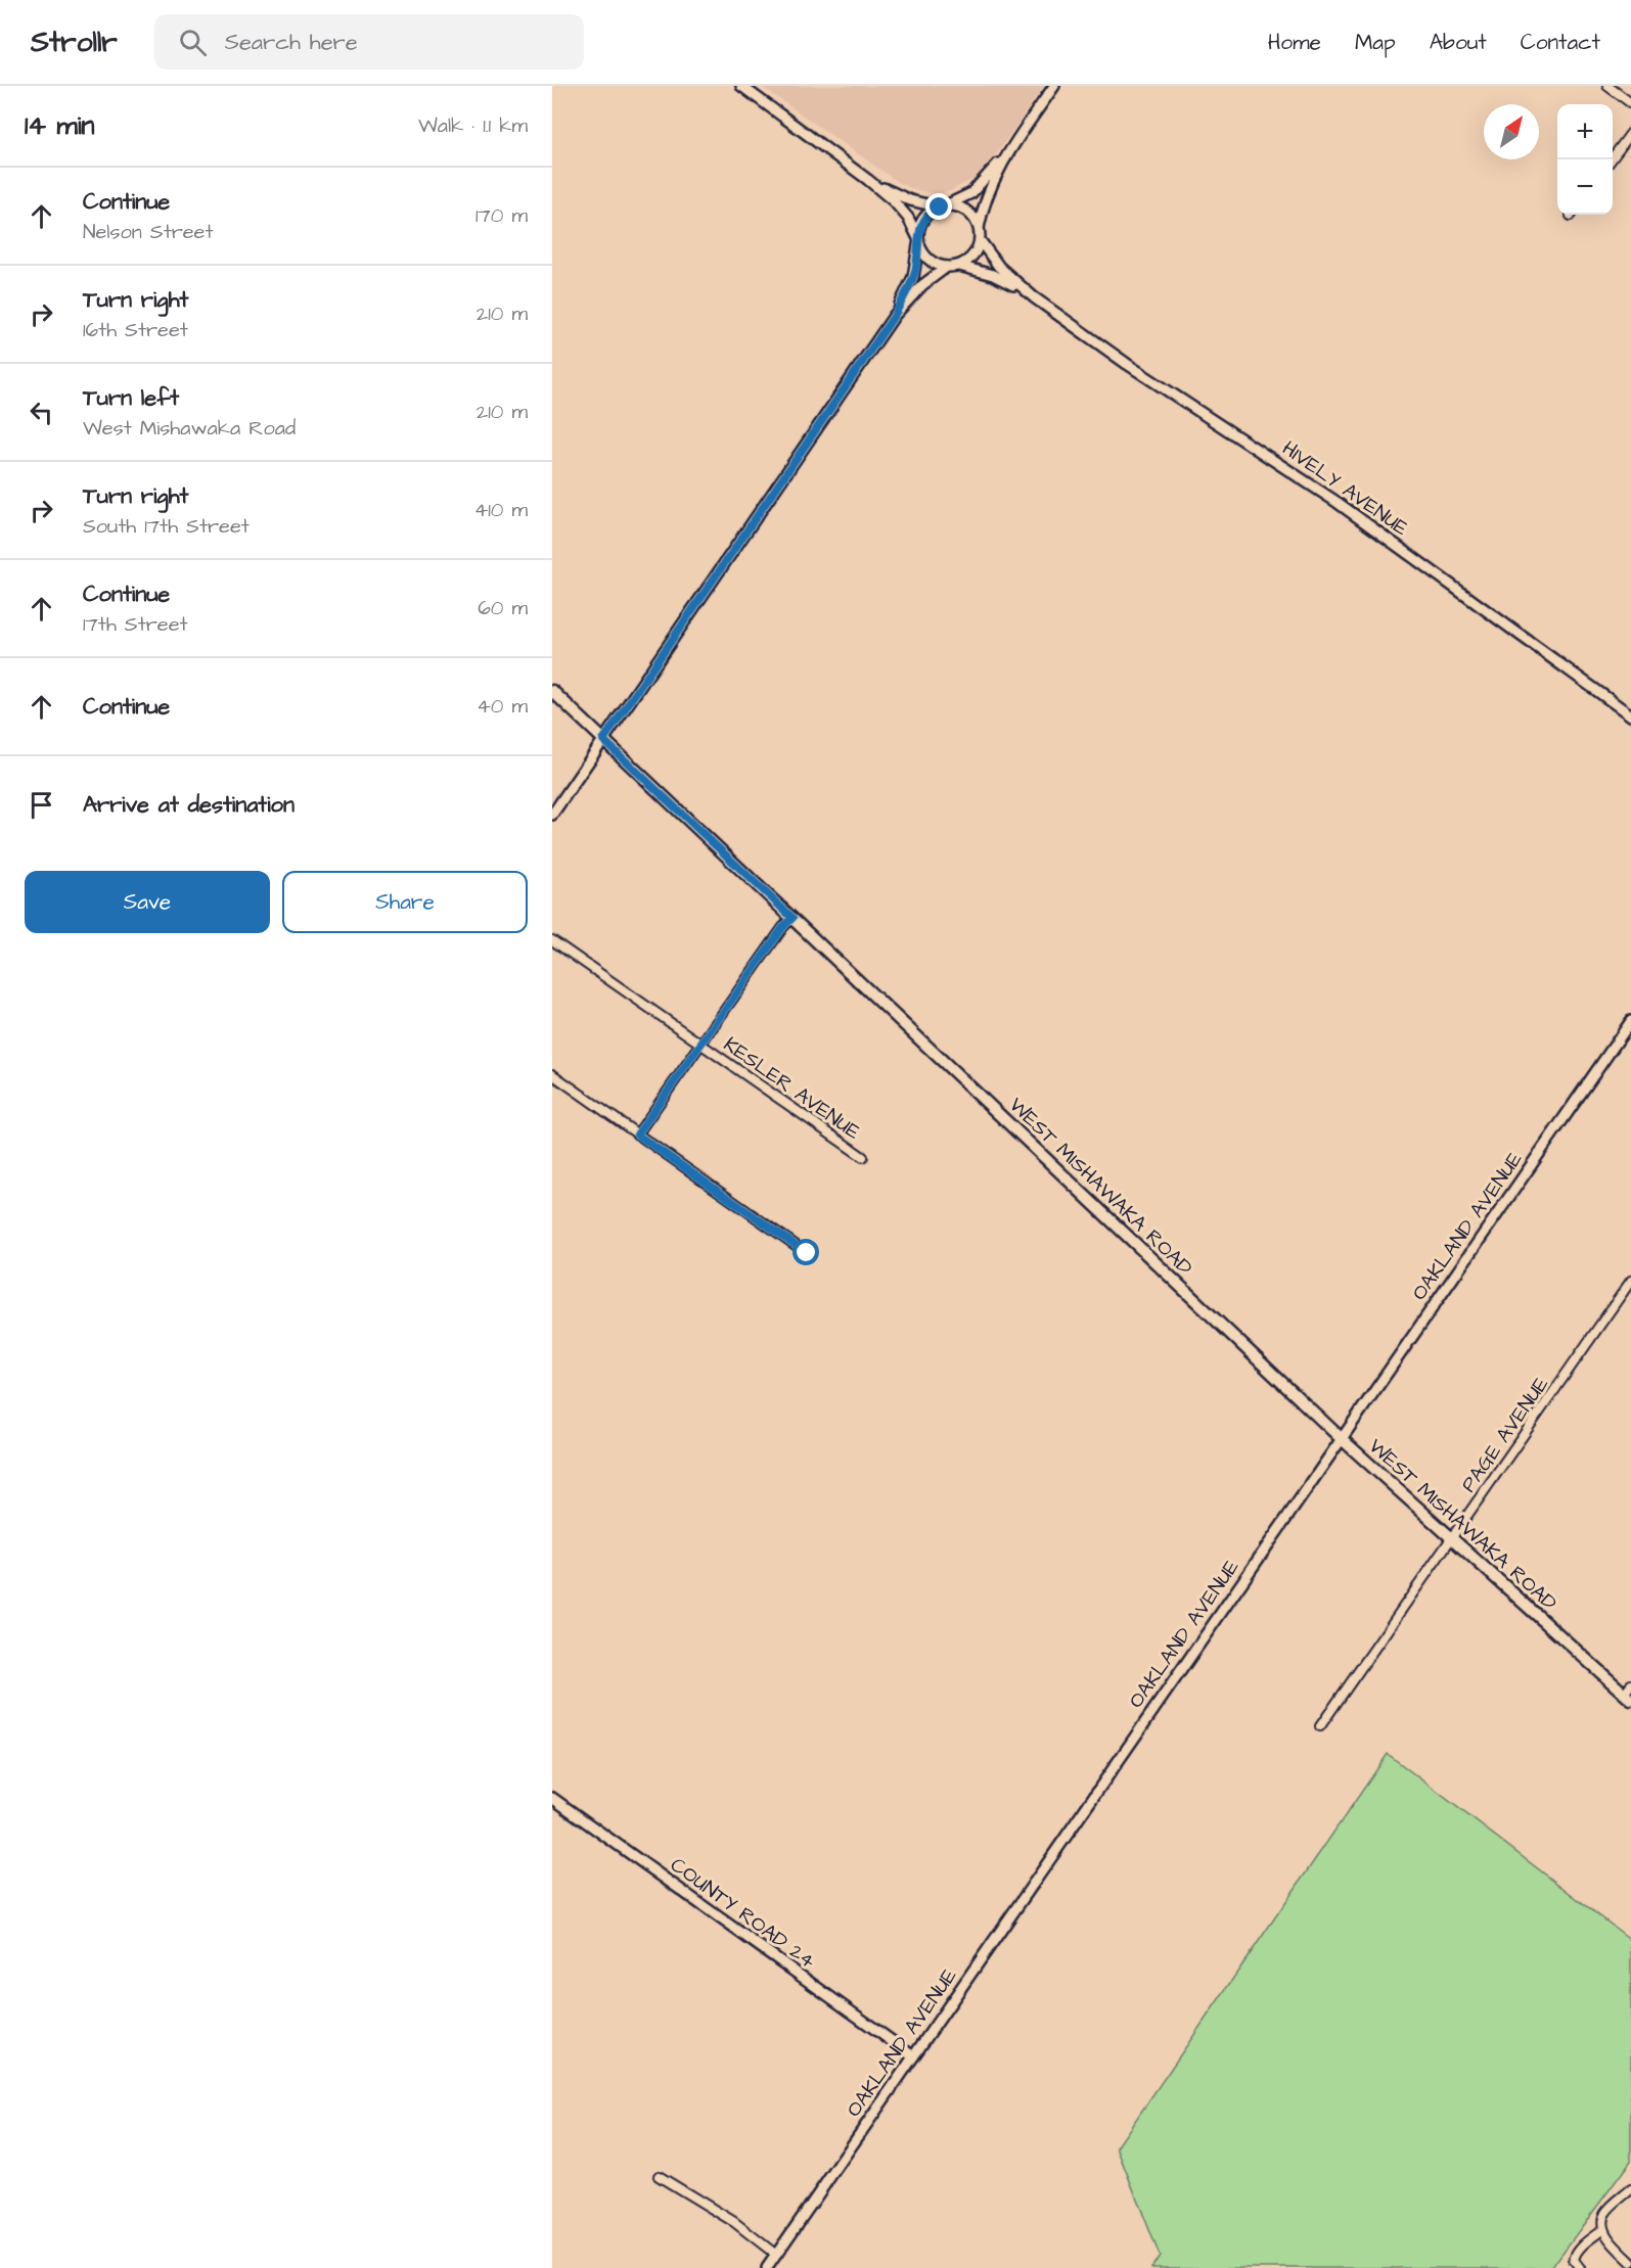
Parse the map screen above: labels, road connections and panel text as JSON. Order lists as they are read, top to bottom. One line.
{"streets":{"main road":["WEST MISHAWAKA ROAD"],"street":["HIVELY AVENUE","KESLER AVENUE","OAKLAND AVENUE","PAGE AVENUE","COUNTY ROAD 24"]},"crossings":[["WEST MISHAWAKA ROAD","OAKLAND AVENUE"],["WEST MISHAWAKA ROAD","PAGE AVENUE"],["OAKLAND AVENUE","COUNTY ROAD 24"]],"north":"top right","page":{"header":"Strollr","search":"Search here","nav":["Home","Map","About","Contact"],"heading":["14 min","Walk · 1.1 km"],"map_buttons":["+","−"],"list":[["Continue","Nelson Street","170 m"],["Turn right","16th Street","210 m"],["Turn left","West Mishawaka Road","210 m"],["Turn right","South 17th Street","410 m"],["Continue","17th Street","60 m"],["Continue","40 m"],"Arrive at destination"],"buttons":["Save","Share"]}}
